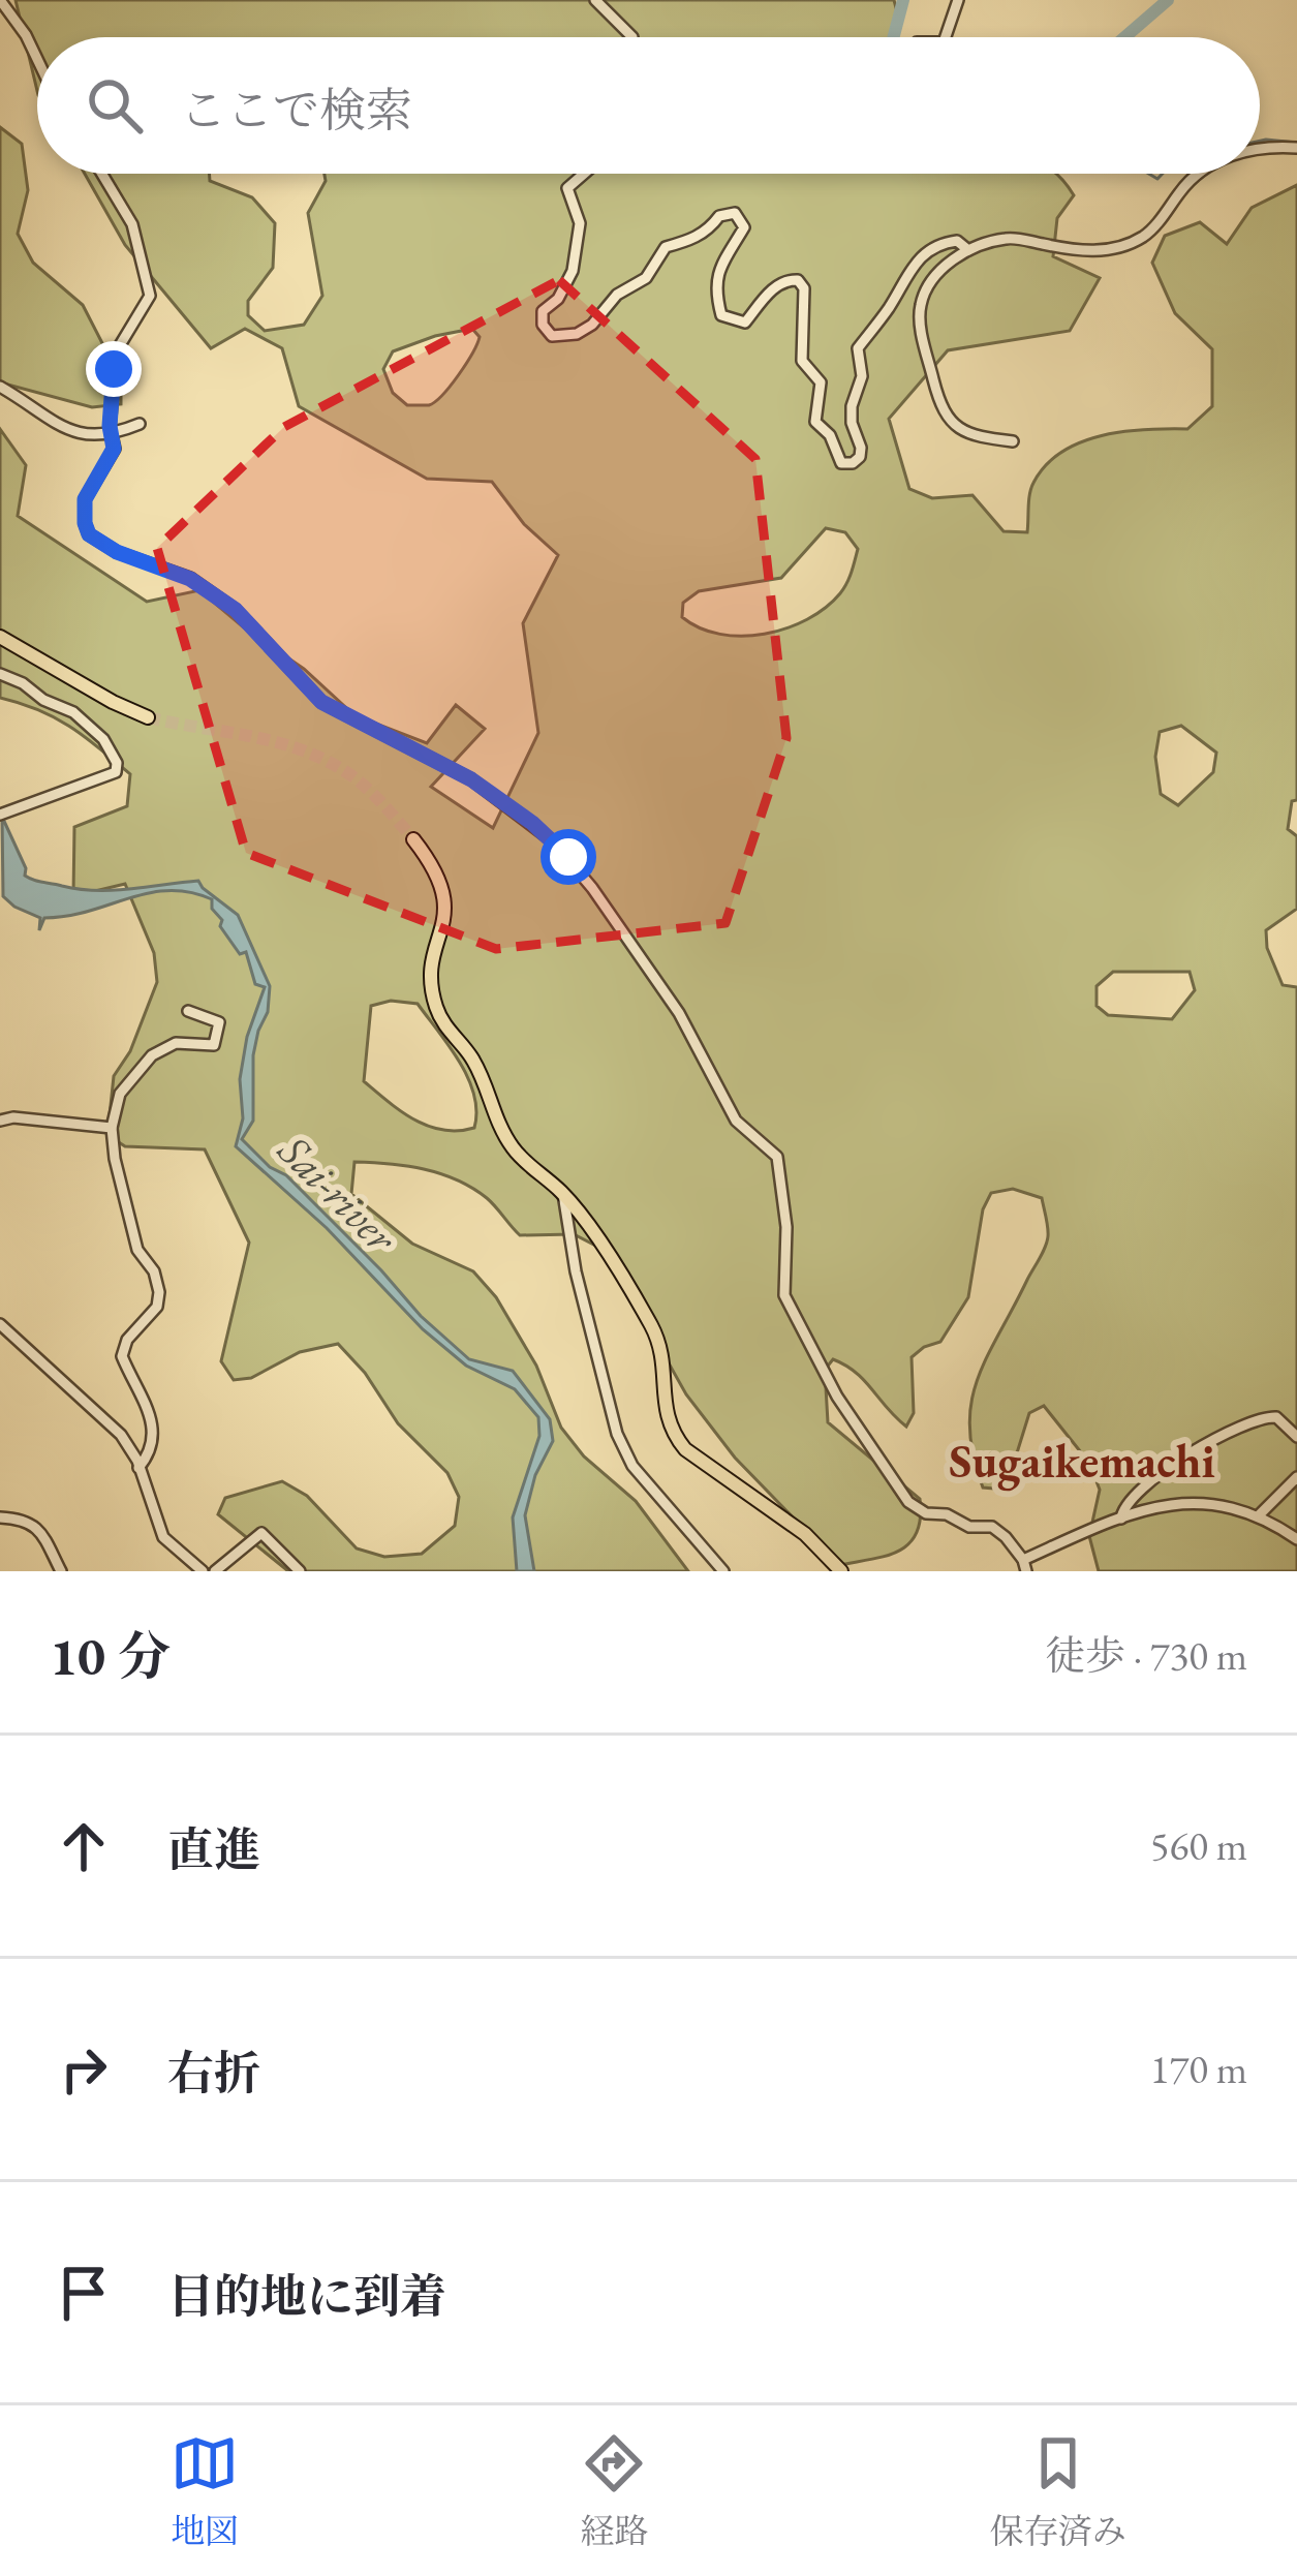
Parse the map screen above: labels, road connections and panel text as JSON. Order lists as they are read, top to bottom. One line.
{"districts":["Sugaikemachi"],"water":["Sai-river"],"page":{"search":"ここで検索","heading":["10 分","徒歩 · 730 m"],"list":[["直進","560 m"],["右折","170 m"],"目的地に到着"],"nav":["地図","経路","保存済み"]}}
